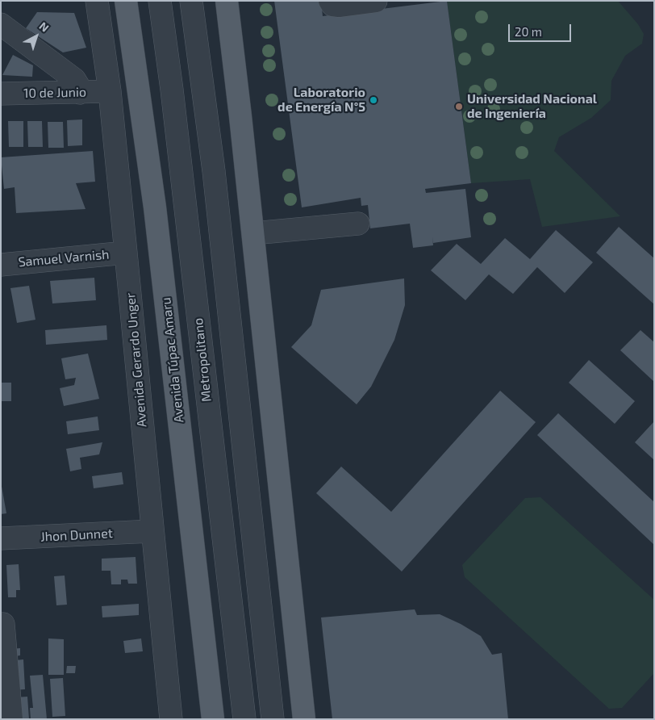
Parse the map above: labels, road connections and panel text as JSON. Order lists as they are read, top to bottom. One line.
{"streets":{"main road":["Avenida Túpac Amaru"],"street":["10 de Junio","Samuel Varnish","Avenida Gerardo Unger","Metropolitano","Jhon Dunnet"]},"crossings":[["10 de Junio","Avenida Gerardo Unger"],["Samuel Varnish","Avenida Gerardo Unger"],["Avenida Gerardo Unger","Jhon Dunnet"]],"places":["Laboratorio de Energía N°5","Universidad Nacional de Ingeniería"],"scale_bar":"20 m","north":"top right"}
